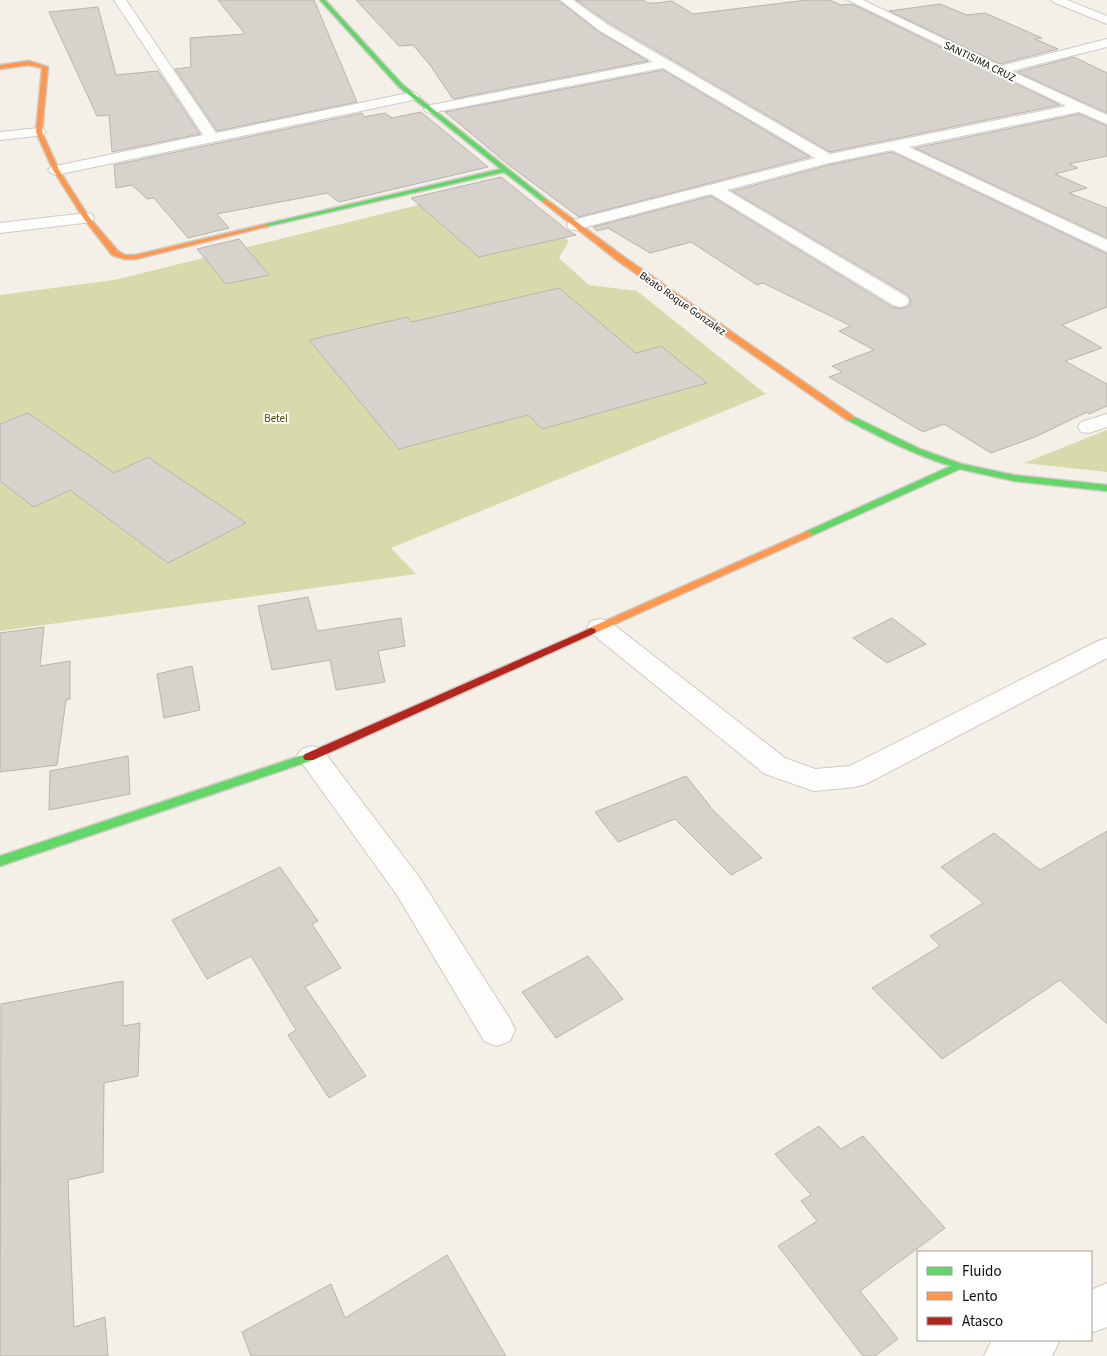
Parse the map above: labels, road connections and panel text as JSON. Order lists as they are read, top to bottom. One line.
{"streets":{"street":["SANTISIMA CRUZ","Beato Roque Gonzalez"]},"parks":["Betel"],"legend":["Fluido","Lento","Atasco"]}
